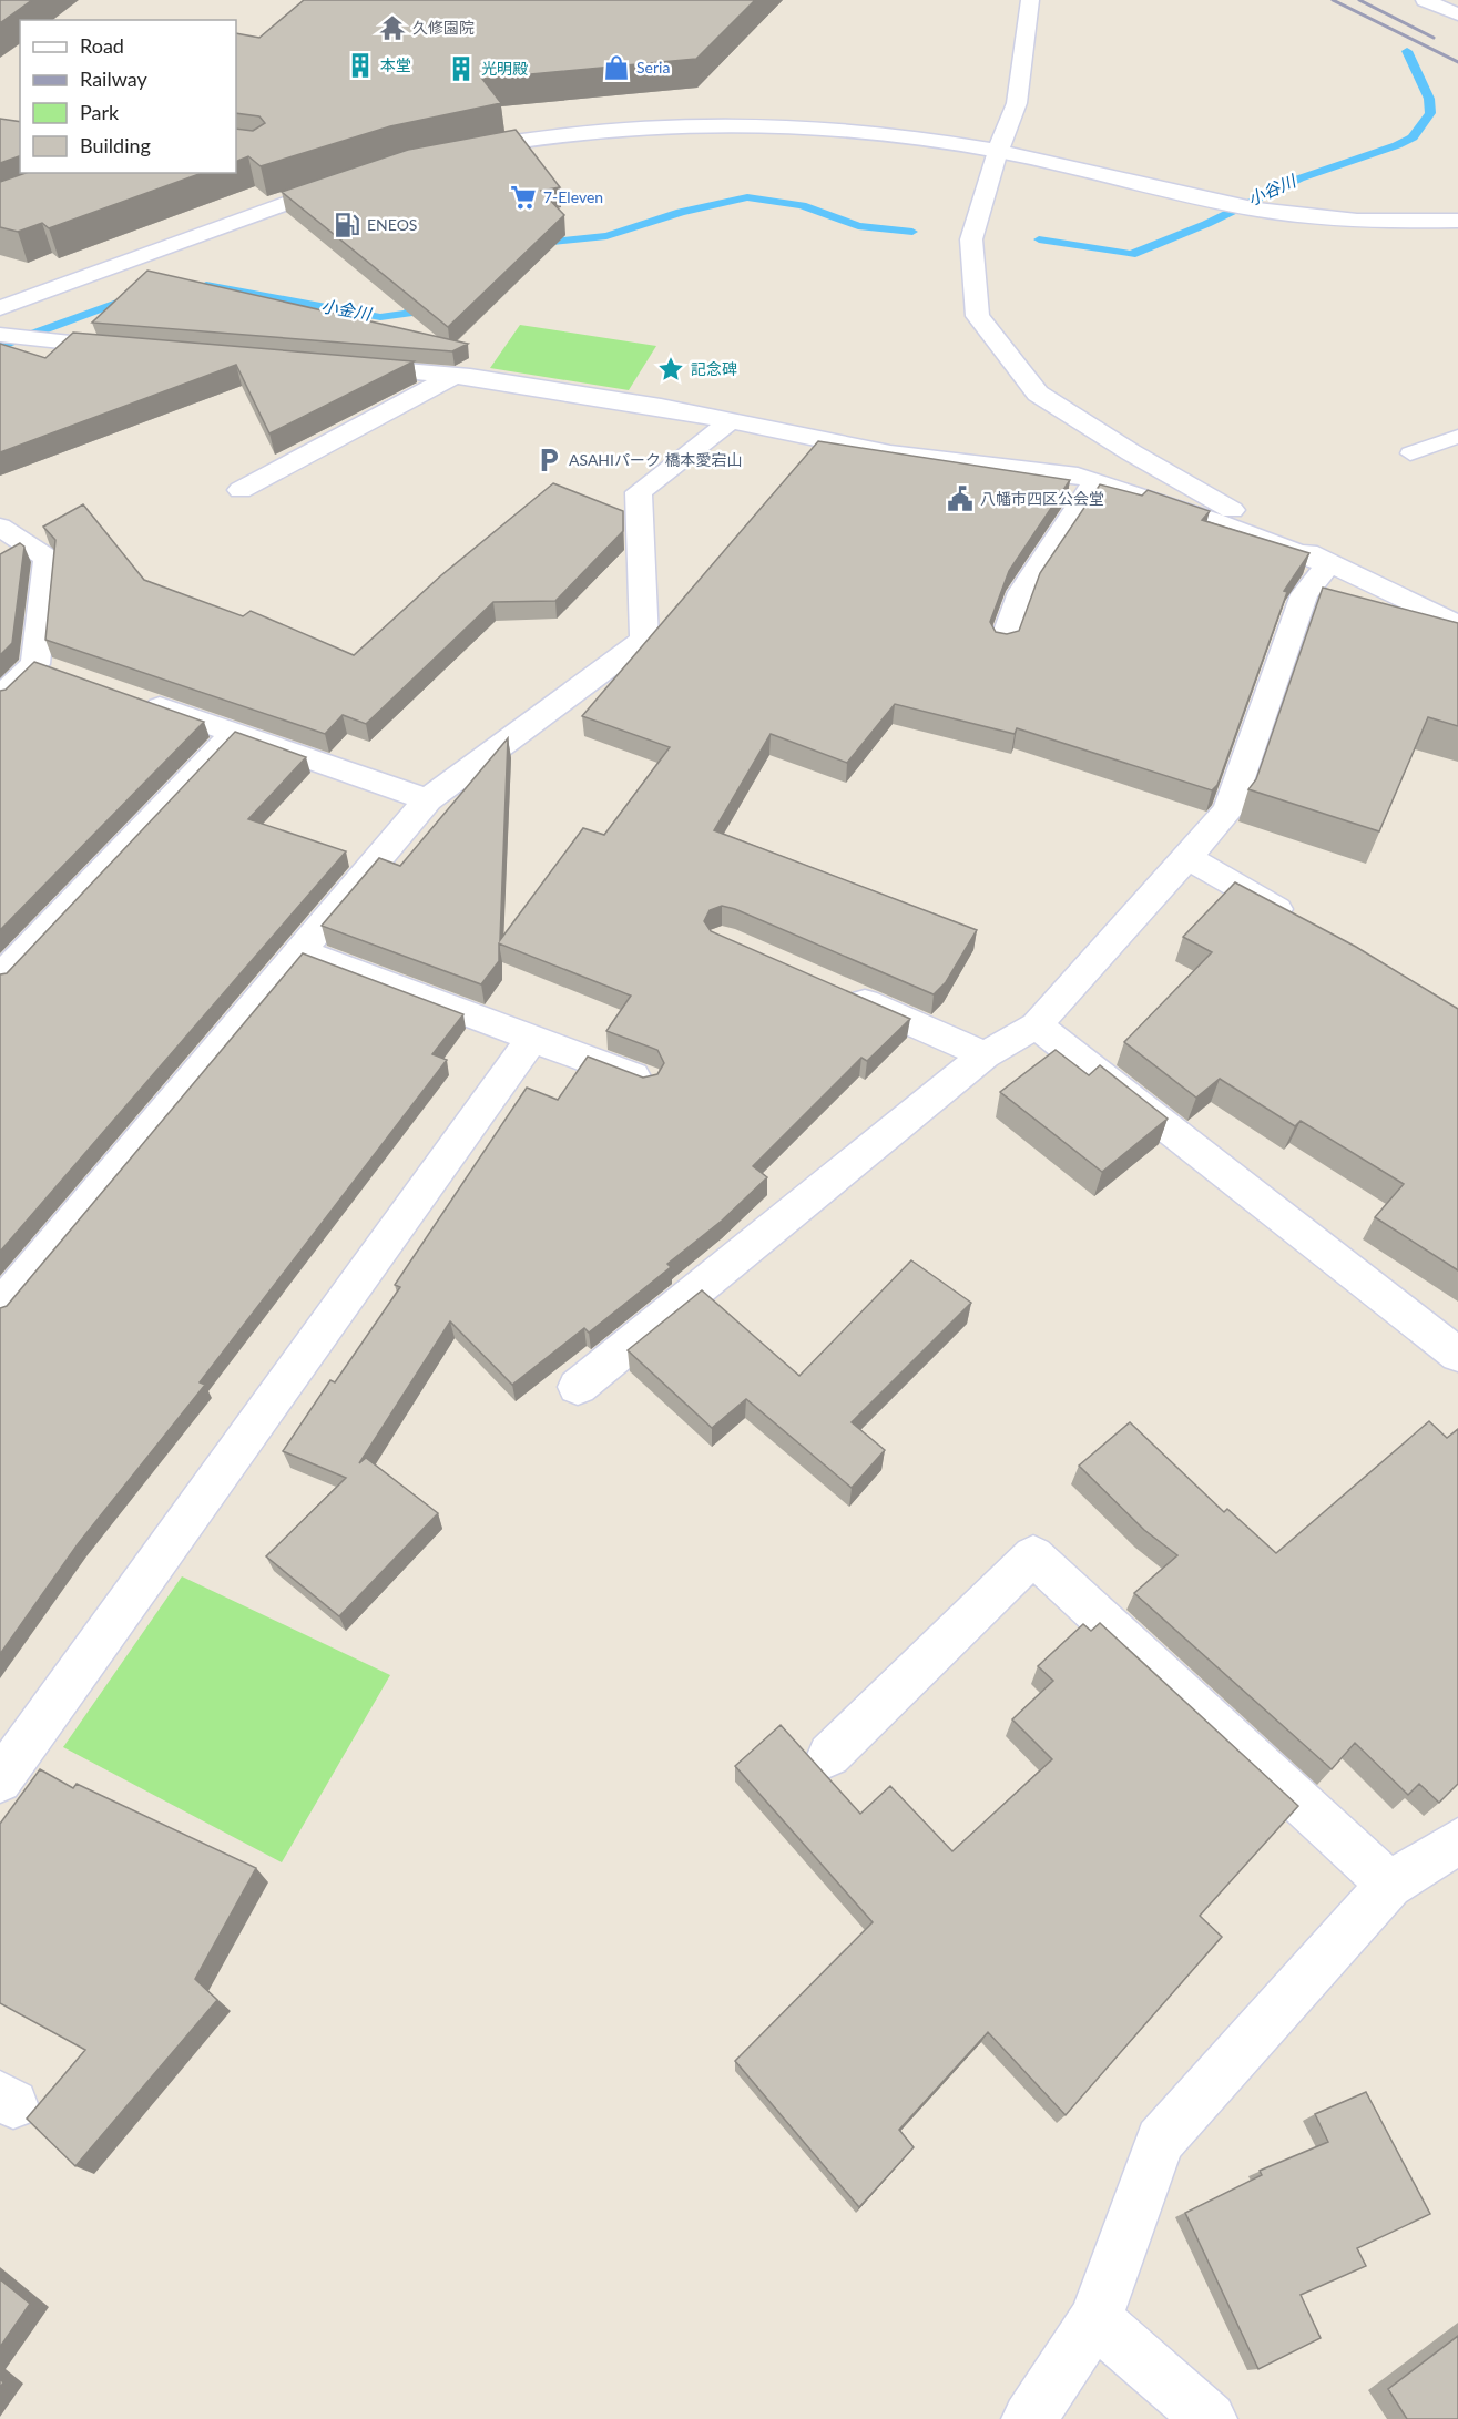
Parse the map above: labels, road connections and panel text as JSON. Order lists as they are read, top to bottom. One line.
{"water":["小谷川","小金川"],"places":{"temple":["久修園院"],"building":["本堂","光明殿"],"shop":["Seria"],"supermarket":["7-Eleven"],"fuel station":["ENEOS"],"place":["記念碑"],"parking":["ASAHIパーク 橋本愛宕山"],"public building":["八幡市四区公会堂"]},"legend":["Road","Railway","Park","Building"]}
